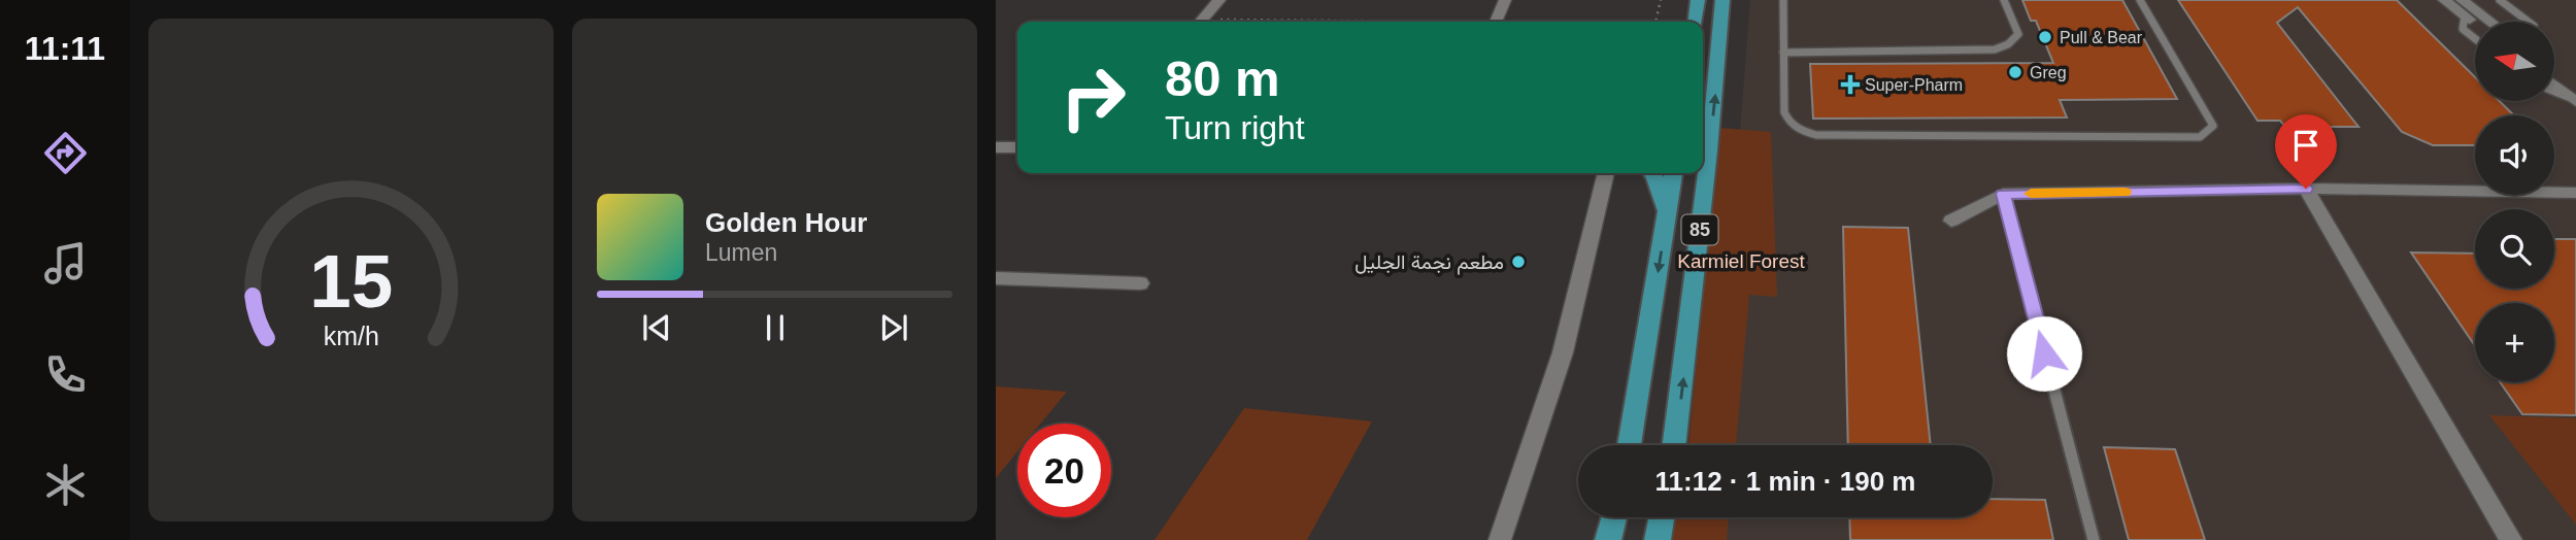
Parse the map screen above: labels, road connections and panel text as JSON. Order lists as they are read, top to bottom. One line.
{"streets":{"highway":["85"]},"parks":["Karmiel Forest"],"places":{"other":["Pull & Bear","Greg","مطعم نجمة الجليل"],"health":["Super-Pharm"]},"north":"left","page":{"tabs":"11:11","map_buttons":"+","turn":["80 m","Turn right"],"song":["Golden Hour","Lumen"],"limit":"20","trip":"11:12 · 1 min · 190 m","gauge":["15","km/h"]}}
